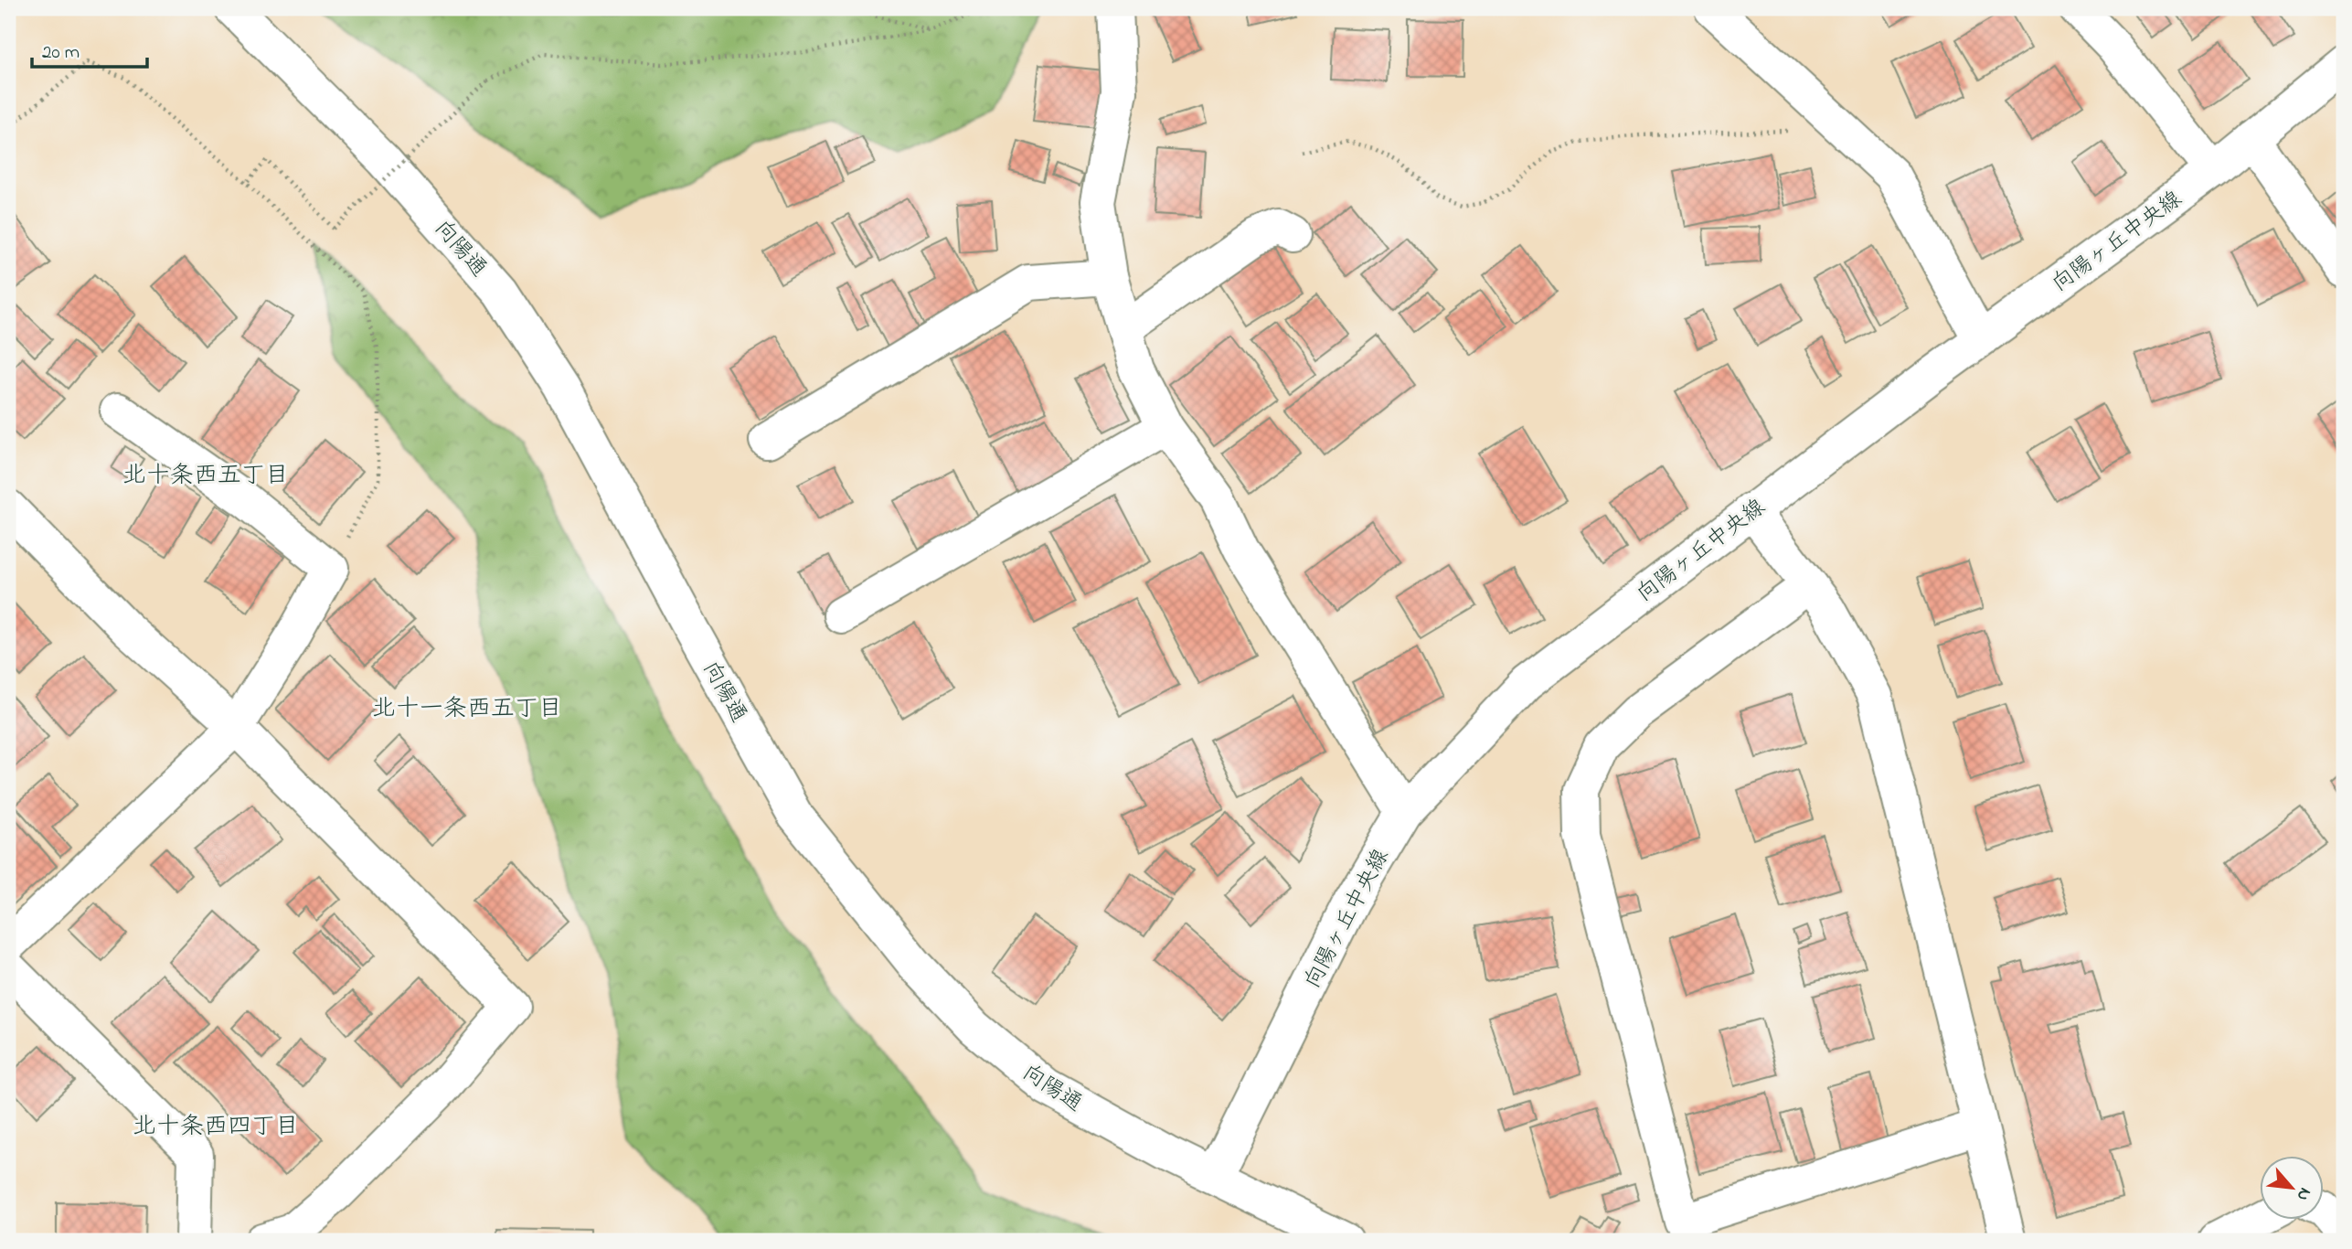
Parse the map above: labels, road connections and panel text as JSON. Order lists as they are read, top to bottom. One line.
{"streets":{"street":["向陽ヶ丘中央線","向陽通"]},"crossings":[["向陽ヶ丘中央線","向陽通"]],"districts":["北十条西五丁目","北十一条西五丁目","北十条西四丁目"],"scale_bar":"20 m","north":"bottom right"}
